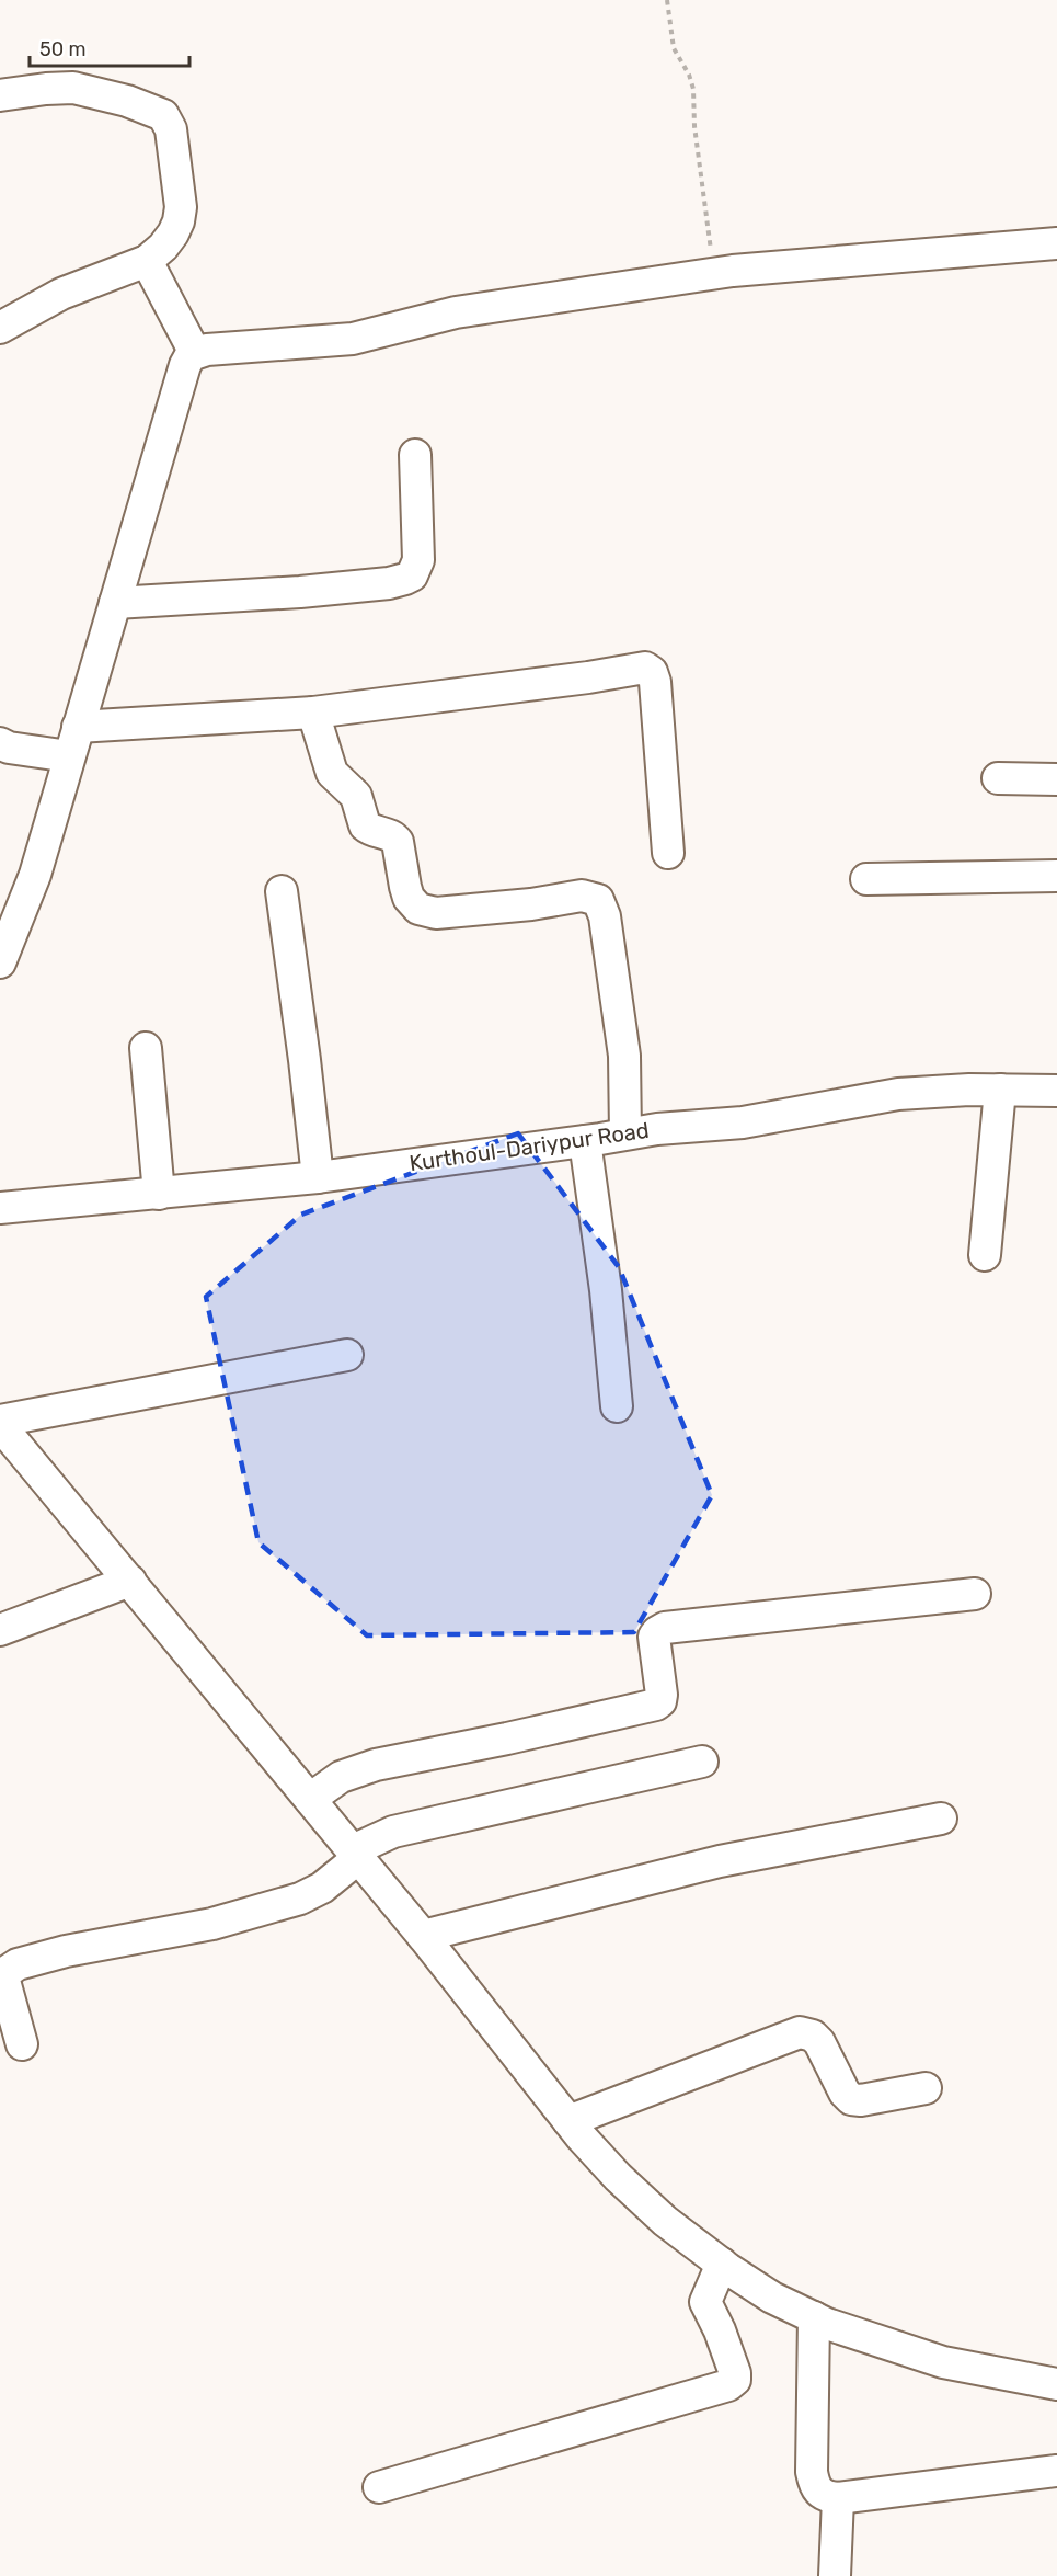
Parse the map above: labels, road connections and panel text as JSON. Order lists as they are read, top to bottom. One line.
{"streets":{"street":["Kurthoul-Dariypur Road"]},"scale_bar":"50 m"}
